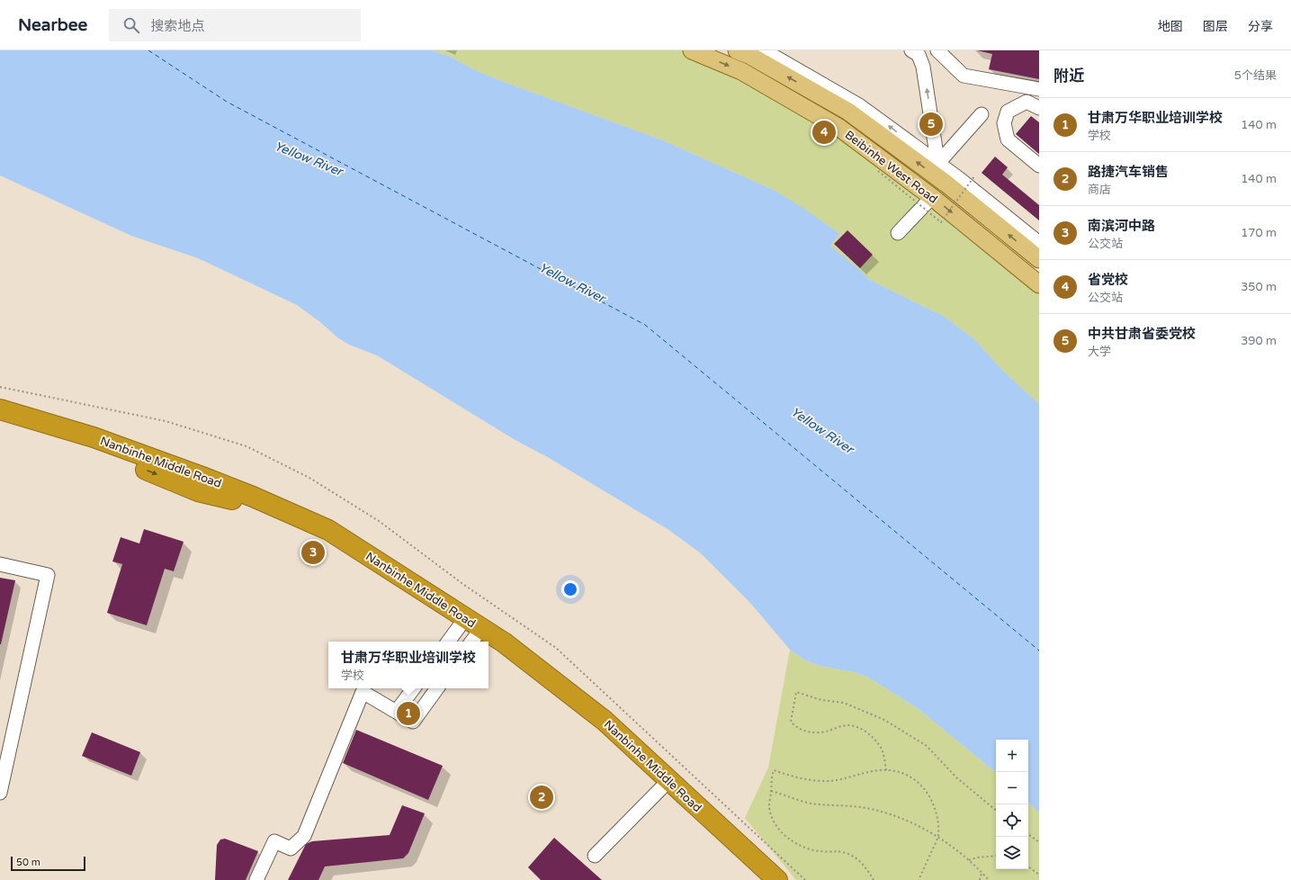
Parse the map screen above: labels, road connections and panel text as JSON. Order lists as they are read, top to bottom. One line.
{"streets":{"highway":["Nanbinhe Middle Road"],"main road":["Beibinhe West Road"]},"water":["Yellow River"],"scale_bar":"50 m","page":{"header":"Nearbee","search":"搜索地点","nav":["地图","图层","分享"],"heading":["附近","5个结果"],"list":[{"mark":"1","name":"甘肃万华职业培训学校","note":"学校","value":"140 m"},{"mark":"2","name":"路捷汽车销售","note":"商店","value":"140 m"},{"mark":"3","name":"南滨河中路","note":"公交站","value":"170 m"},{"mark":"4","name":"省党校","note":"公交站","value":"350 m"},{"mark":"5","name":"中共甘肃省委党校","note":"大学","value":"390 m"}],"pins":["5","4","3","1","2"],"popup":["甘肃万华职业培训学校","学校"],"map_buttons":["+","−"],"scale":"50 m"}}
